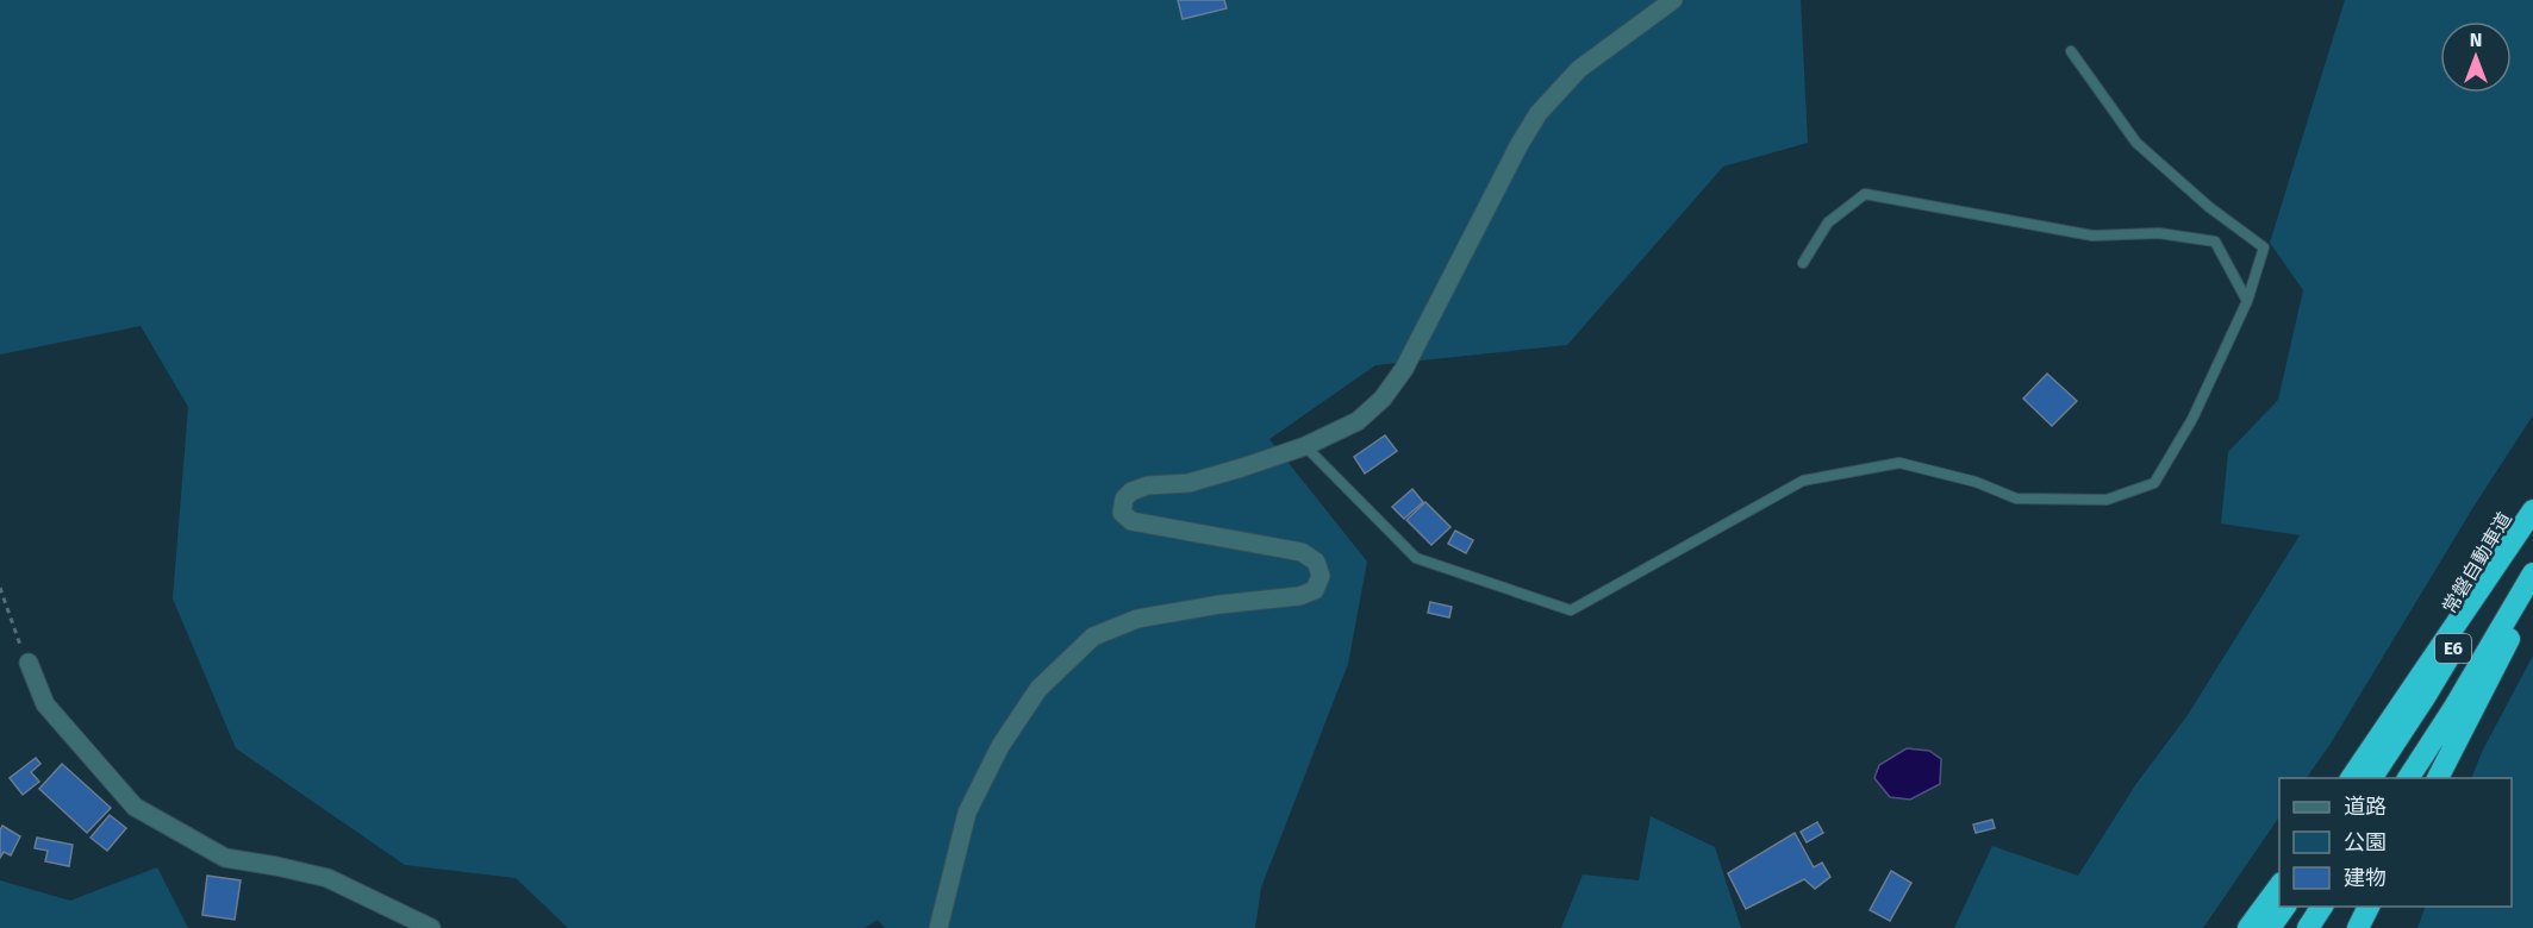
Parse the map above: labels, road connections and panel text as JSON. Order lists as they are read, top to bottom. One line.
{"streets":{"highway":["常磐自動車道","E6"]},"legend":["道路","公園","建物"],"north":"top"}
